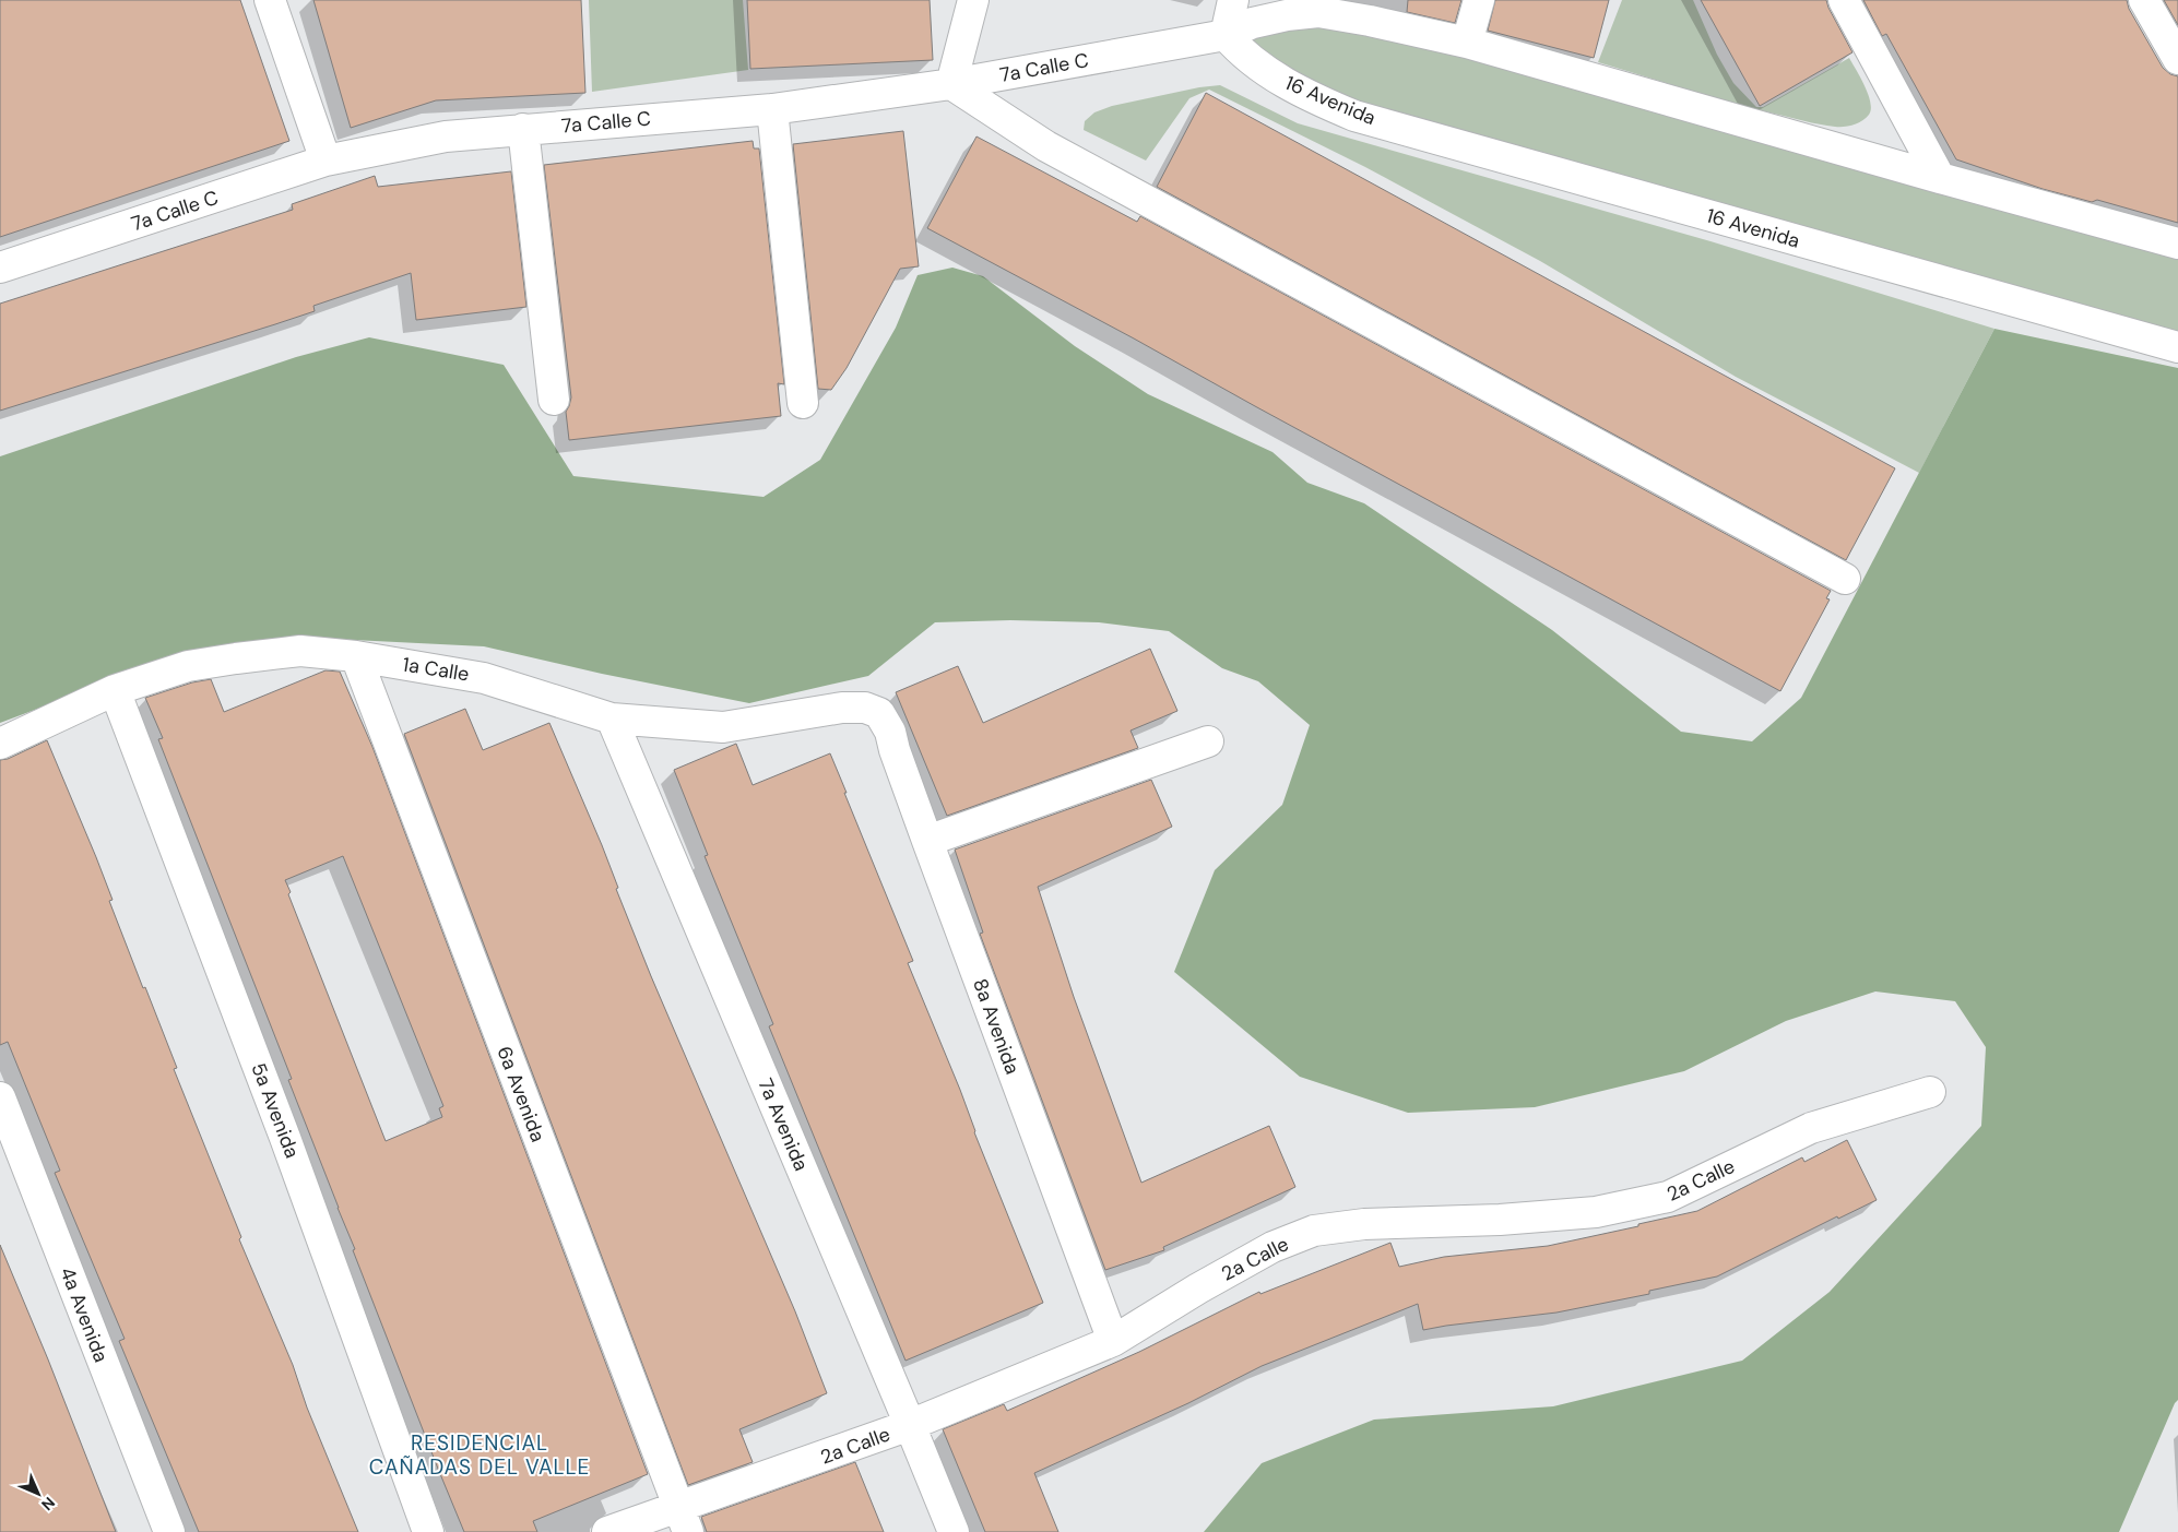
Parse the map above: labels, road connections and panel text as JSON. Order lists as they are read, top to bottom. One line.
{"streets":{"street":["7a Calle C","16 Avenida","1a Calle","8a Avenida","6a Avenida","5a Avenida","7a Avenida","2a Calle","4a Avenida"]},"crossings":[["7a Calle C","16 Avenida"],["1a Calle","8a Avenida"],["1a Calle","6a Avenida"],["1a Calle","5a Avenida"],["1a Calle","7a Avenida"],["8a Avenida","2a Calle"],["6a Avenida","2a Calle"],["7a Avenida","2a Calle"]],"districts":["RESIDENCIAL CAÑADAS DEL VALLE"],"north":"bottom right"}
